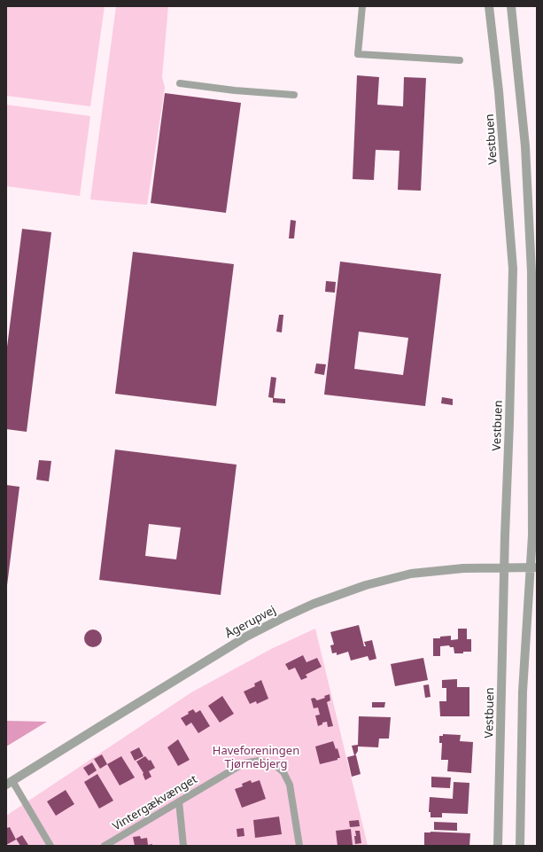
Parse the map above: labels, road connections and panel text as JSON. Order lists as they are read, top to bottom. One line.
{"streets":{"street":["Vestbuen","Ågerupvej"],"lane":["Vintergækvænget"]},"crossings":[["Vestbuen","Ågerupvej"]],"parks":["Haveforeningen Tjørnebjerg"]}
